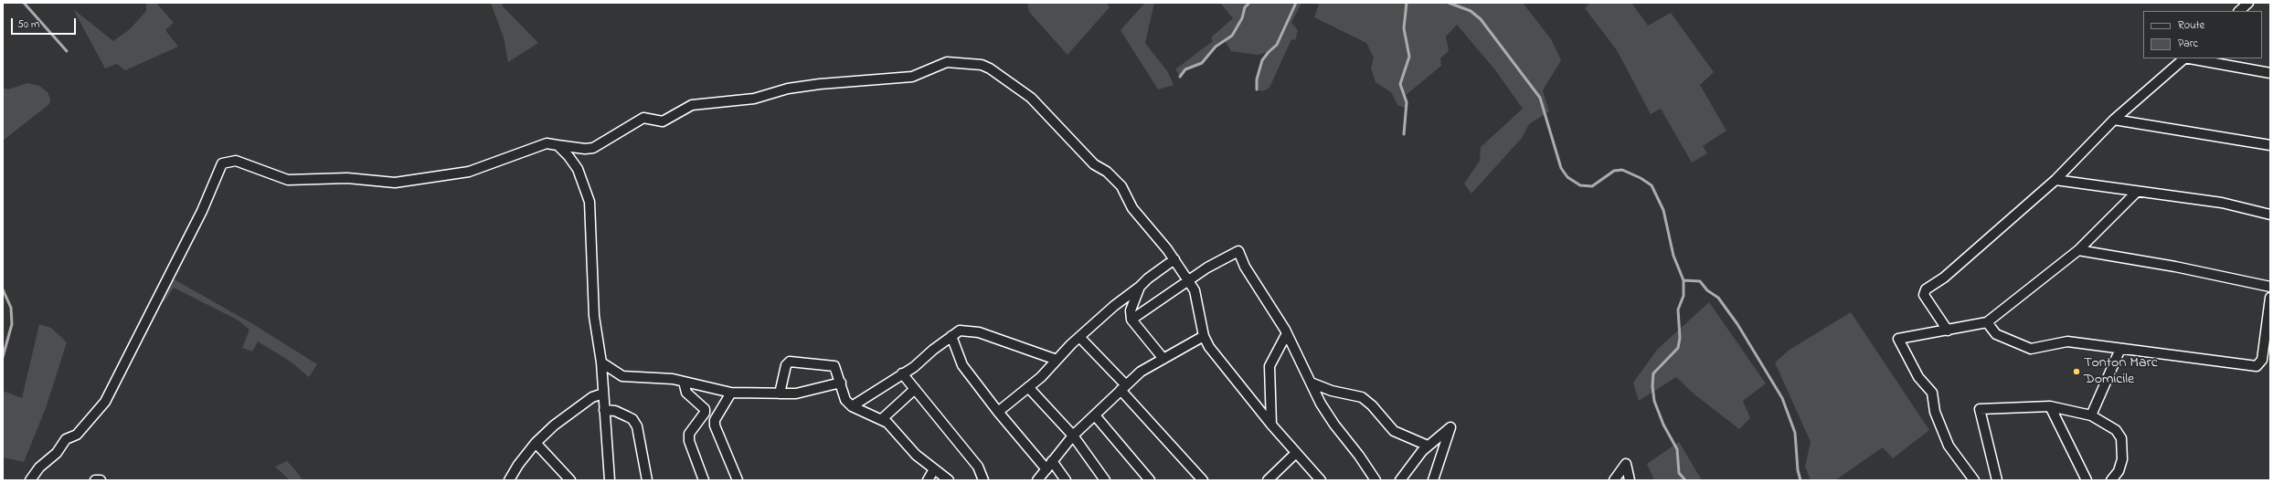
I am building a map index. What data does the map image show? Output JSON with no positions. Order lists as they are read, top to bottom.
{
  "places": ["Tonton Marc Domicile"],
  "legend": ["Route", "Parc"],
  "scale_bar": "50 m"
}
